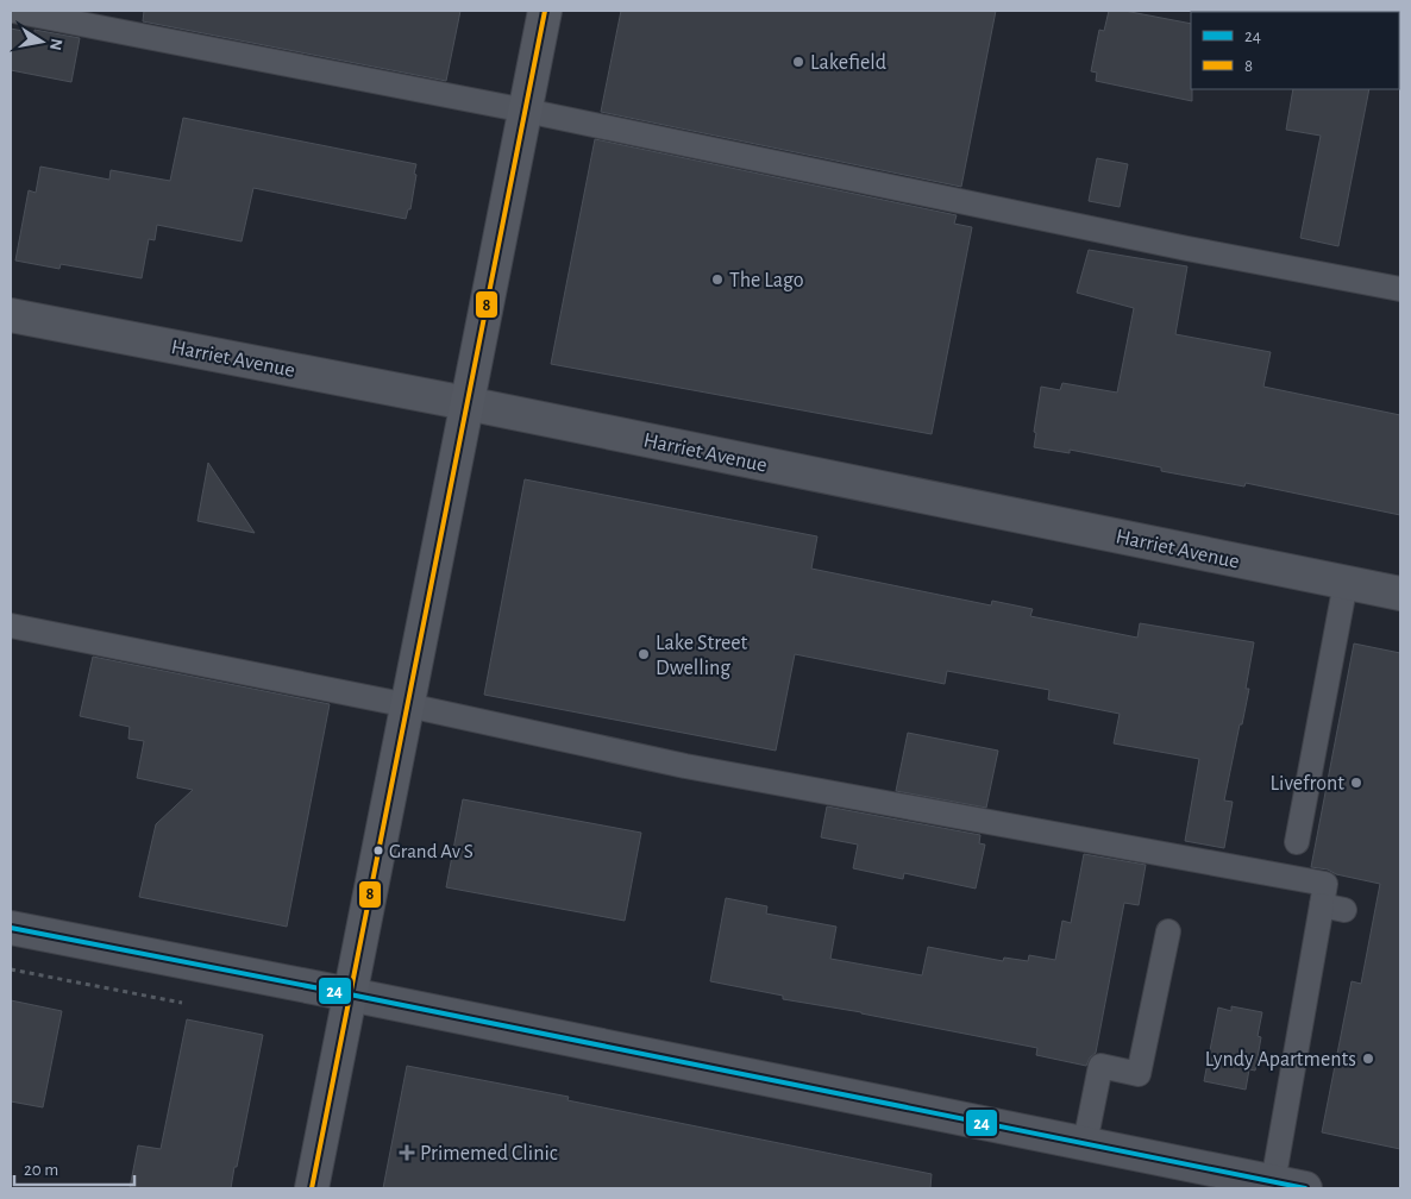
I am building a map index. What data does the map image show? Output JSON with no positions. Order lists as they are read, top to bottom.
{
  "streets": {
    "street": ["Harriet Avenue"]
  },
  "places": {
    "other": [
      "Lakefield",
      "The Lago",
      "Lake Street Dwelling",
      "Livefront",
      "Grand Av S",
      "Lyndy Apartments"
    ],
    "health": ["Primemed Clinic"]
  },
  "lines": ["transit line 8", "transit line 24"],
  "legend": ["24", "8"],
  "scale_bar": "20 m",
  "north": "right"
}
